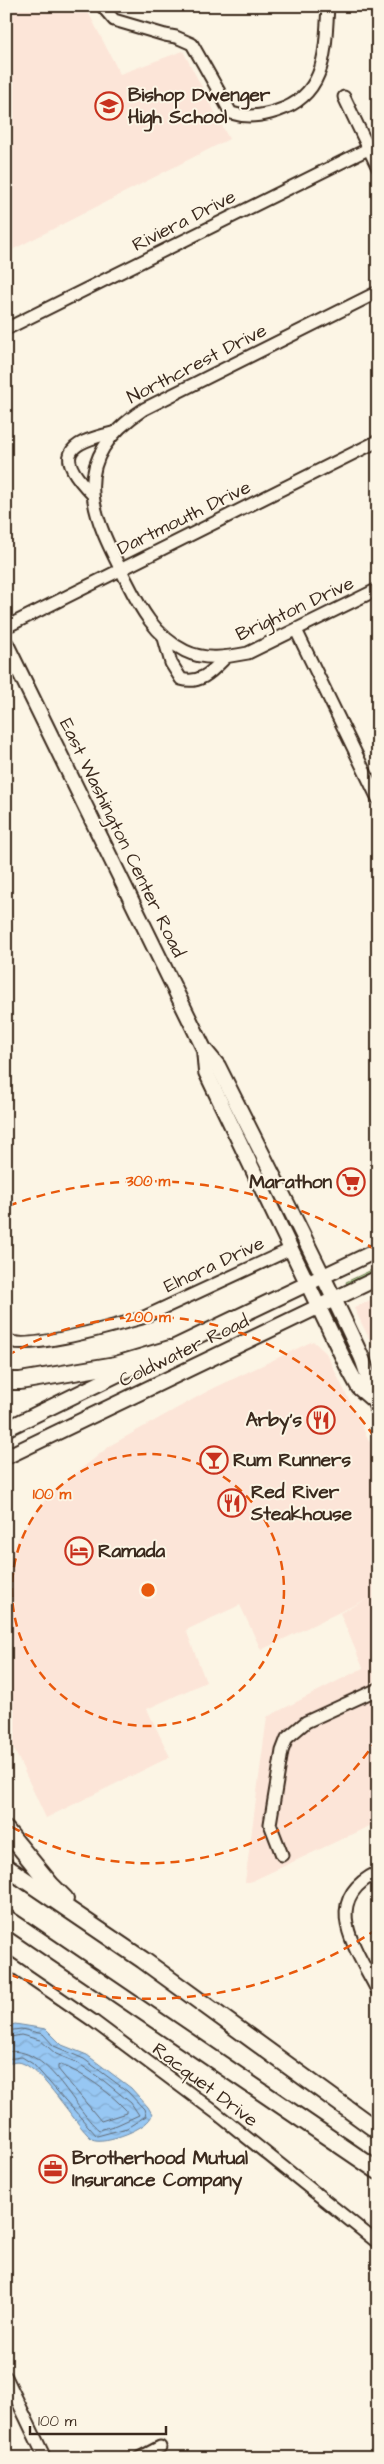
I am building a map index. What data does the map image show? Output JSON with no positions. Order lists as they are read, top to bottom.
{
  "streets": {
    "main road": ["East Washington Center Road", "Coldwater Road"],
    "street": [
      "Riviera Drive",
      "Northcrest Drive",
      "Dartmouth Drive",
      "Brighton Drive",
      "Elnora Drive",
      "Racquet Drive"
    ]
  },
  "crossings": [
    ["Northcrest Drive", "Dartmouth Drive"],
    ["Northcrest Drive", "Brighton Drive"],
    ["Dartmouth Drive", "Brighton Drive"],
    ["East Washington Center Road", "Elnora Drive"],
    ["East Washington Center Road", "Coldwater Road"]
  ],
  "places": {
    "school or university": ["Bishop Dwenger High School"],
    "supermarket": ["Marathon"],
    "restaurant": ["Arby's", "Red River Steakhouse"],
    "bar": ["Rum Runners"],
    "hotel": ["Ramada"],
    "office": ["Brotherhood Mutual Insurance Company"]
  },
  "scale_bar": "100 m",
  "rings": ["300 m", "200 m", "100 m"]
}
